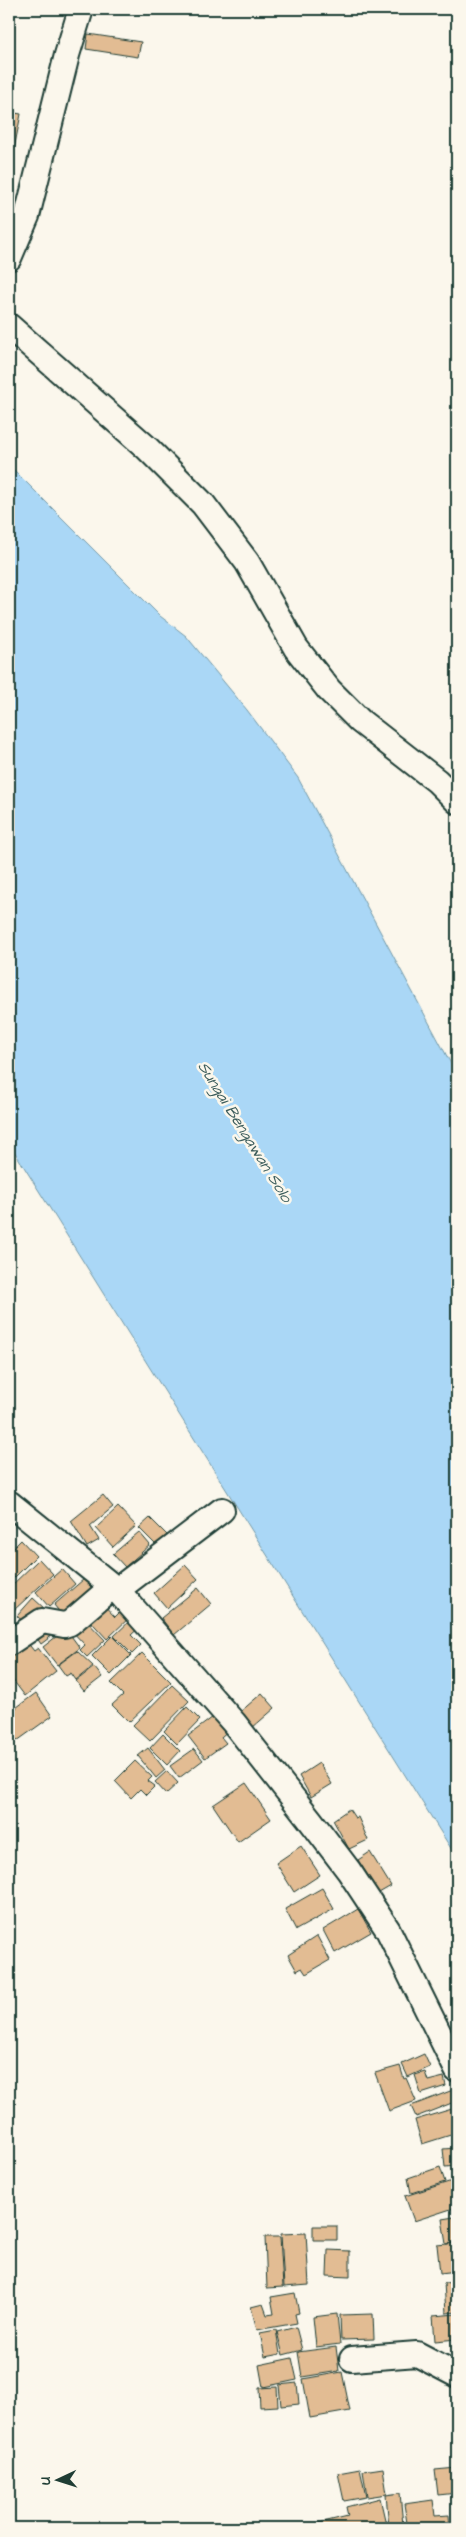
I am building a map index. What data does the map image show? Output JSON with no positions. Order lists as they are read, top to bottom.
{
  "water": ["Sungai Bengawan Solo"],
  "north": "left"
}
